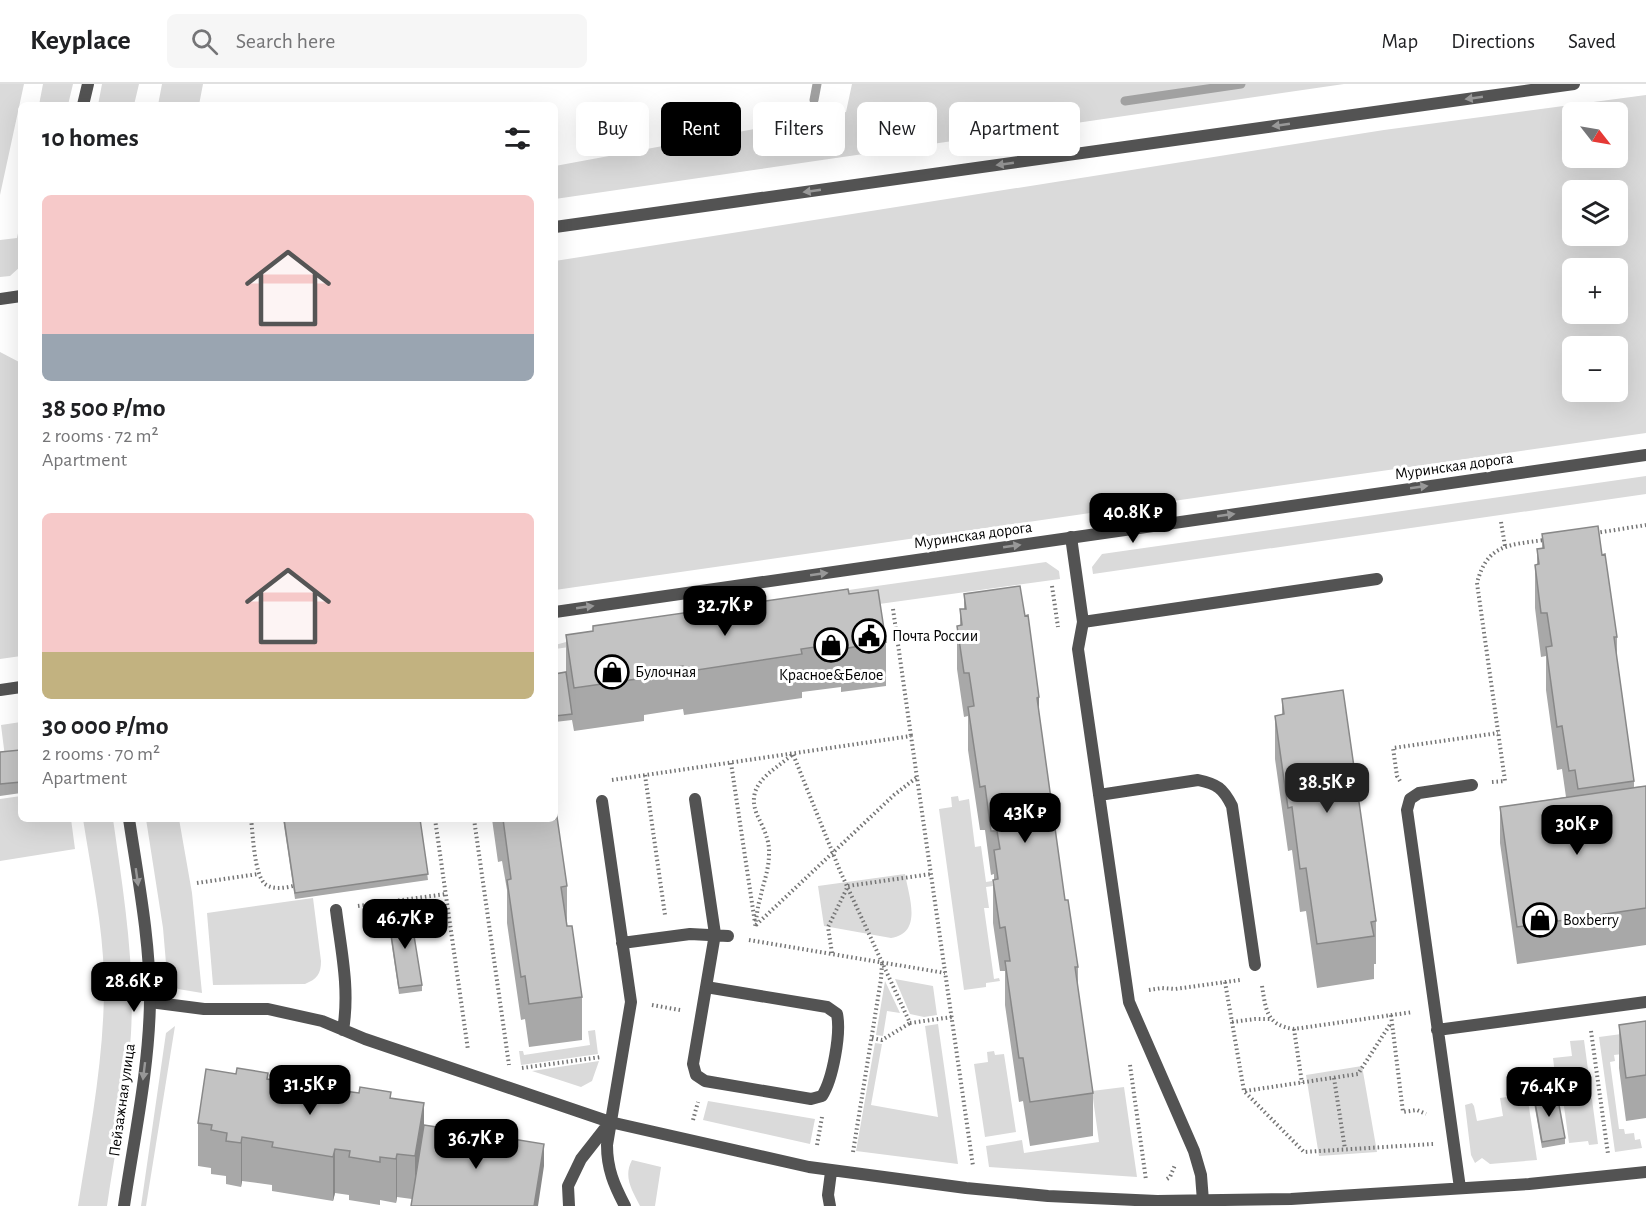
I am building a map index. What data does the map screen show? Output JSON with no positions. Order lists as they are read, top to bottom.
{
  "streets": {
    "street": ["Муринская дорога", "Пейзажная улица"]
  },
  "one_way": ["Муринская дорога", "Пейзажная улица"],
  "places": {
    "public building": ["Почта России"],
    "shop": ["Красное&Белое", "Булочная", "Boxberry"]
  },
  "north": "bottom right",
  "page": {
    "header": "Keyplace",
    "search": "Search here",
    "nav": ["Map", "Directions", "Saved"],
    "map_buttons": ["+", "−"],
    "chip": [
      "Buy",
      "Rent",
      "Filters",
      "New",
      "Apartment"
    ],
    "heading": "10 homes",
    "list": [
      {
        "name": "38 500 ₽/mo",
        "note": "2 rooms · 72 m² · Apartment"
      },
      {
        "name": "30 000 ₽/mo",
        "note": "2 rooms · 70 m² · Apartment"
      }
    ],
    "price": [
      "40.8K ₽",
      "32.7K ₽",
      "38.5K ₽",
      "43K ₽",
      "30K ₽",
      "46.7K ₽",
      "28.6K ₽",
      "31.5K ₽",
      "76.4K ₽",
      "36.7K ₽"
    ]
  }
}
